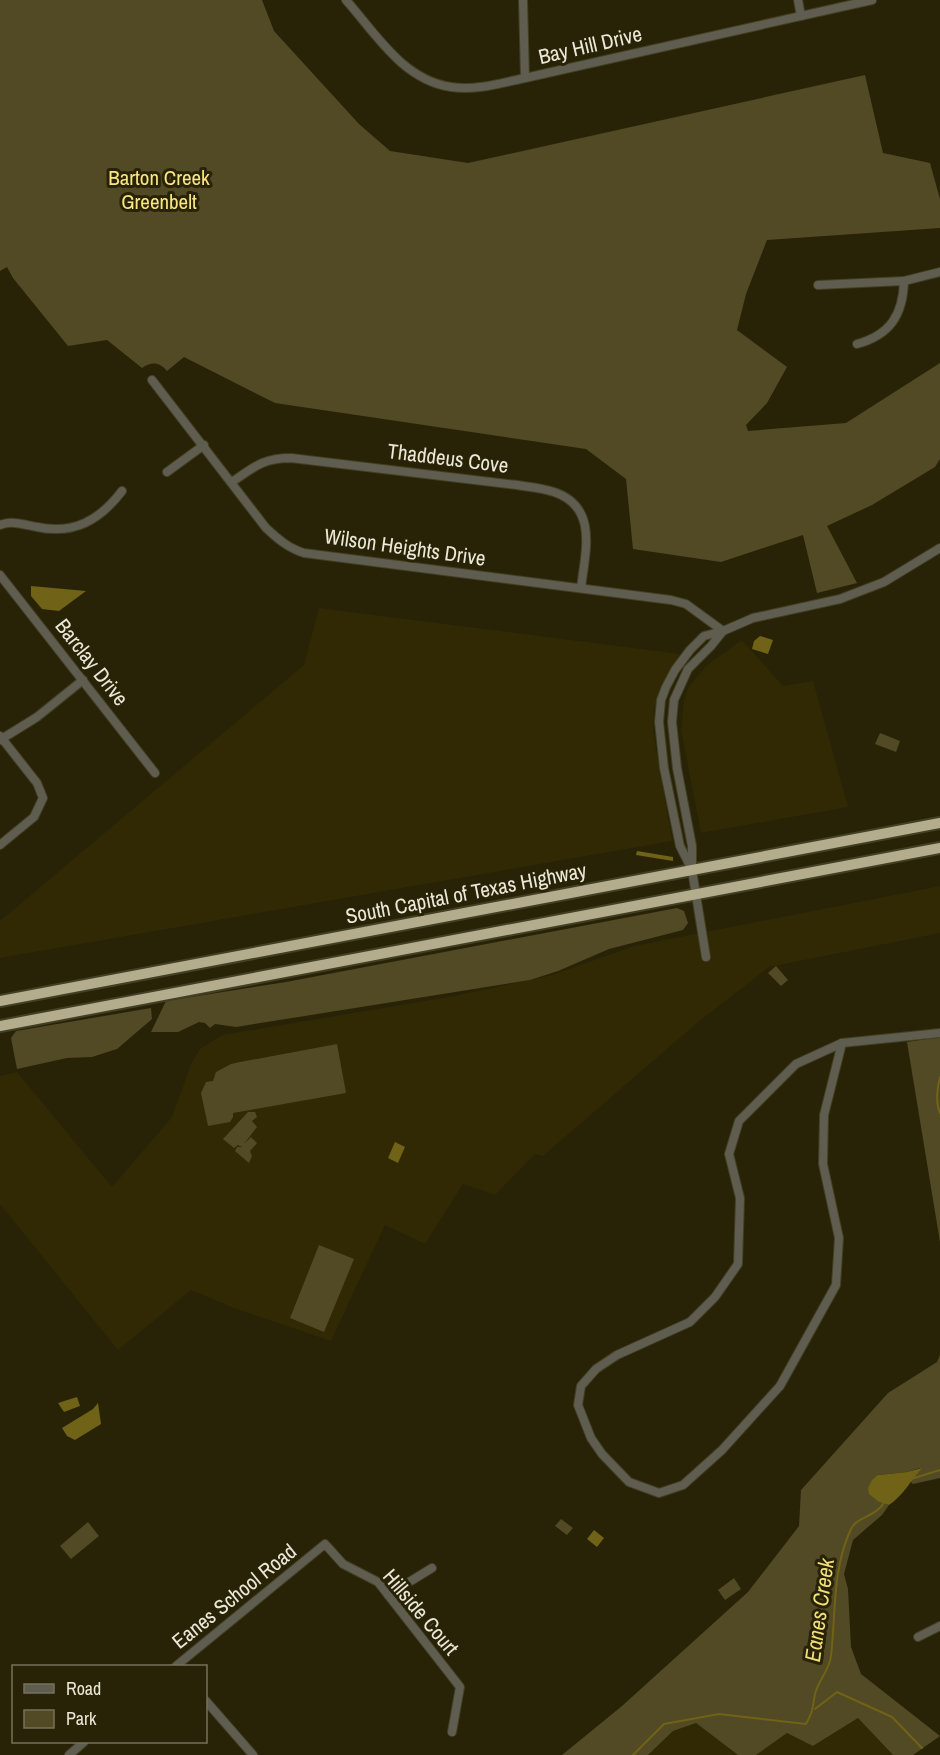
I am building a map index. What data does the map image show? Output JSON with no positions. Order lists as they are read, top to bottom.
{
  "streets": {
    "highway": ["South Capital of Texas Highway"],
    "street": [
      "Bay Hill Drive",
      "Thaddeus Cove",
      "Wilson Heights Drive",
      "Barclay Drive",
      "Eanes School Road",
      "Hillside Court"
    ]
  },
  "crossings": [
    ["Thaddeus Cove", "Wilson Heights Drive"],
    ["Eanes School Road", "Hillside Court"]
  ],
  "water": ["Eanes Creek"],
  "parks": ["Barton Creek Greenbelt"],
  "legend": ["Road", "Park"]
}
